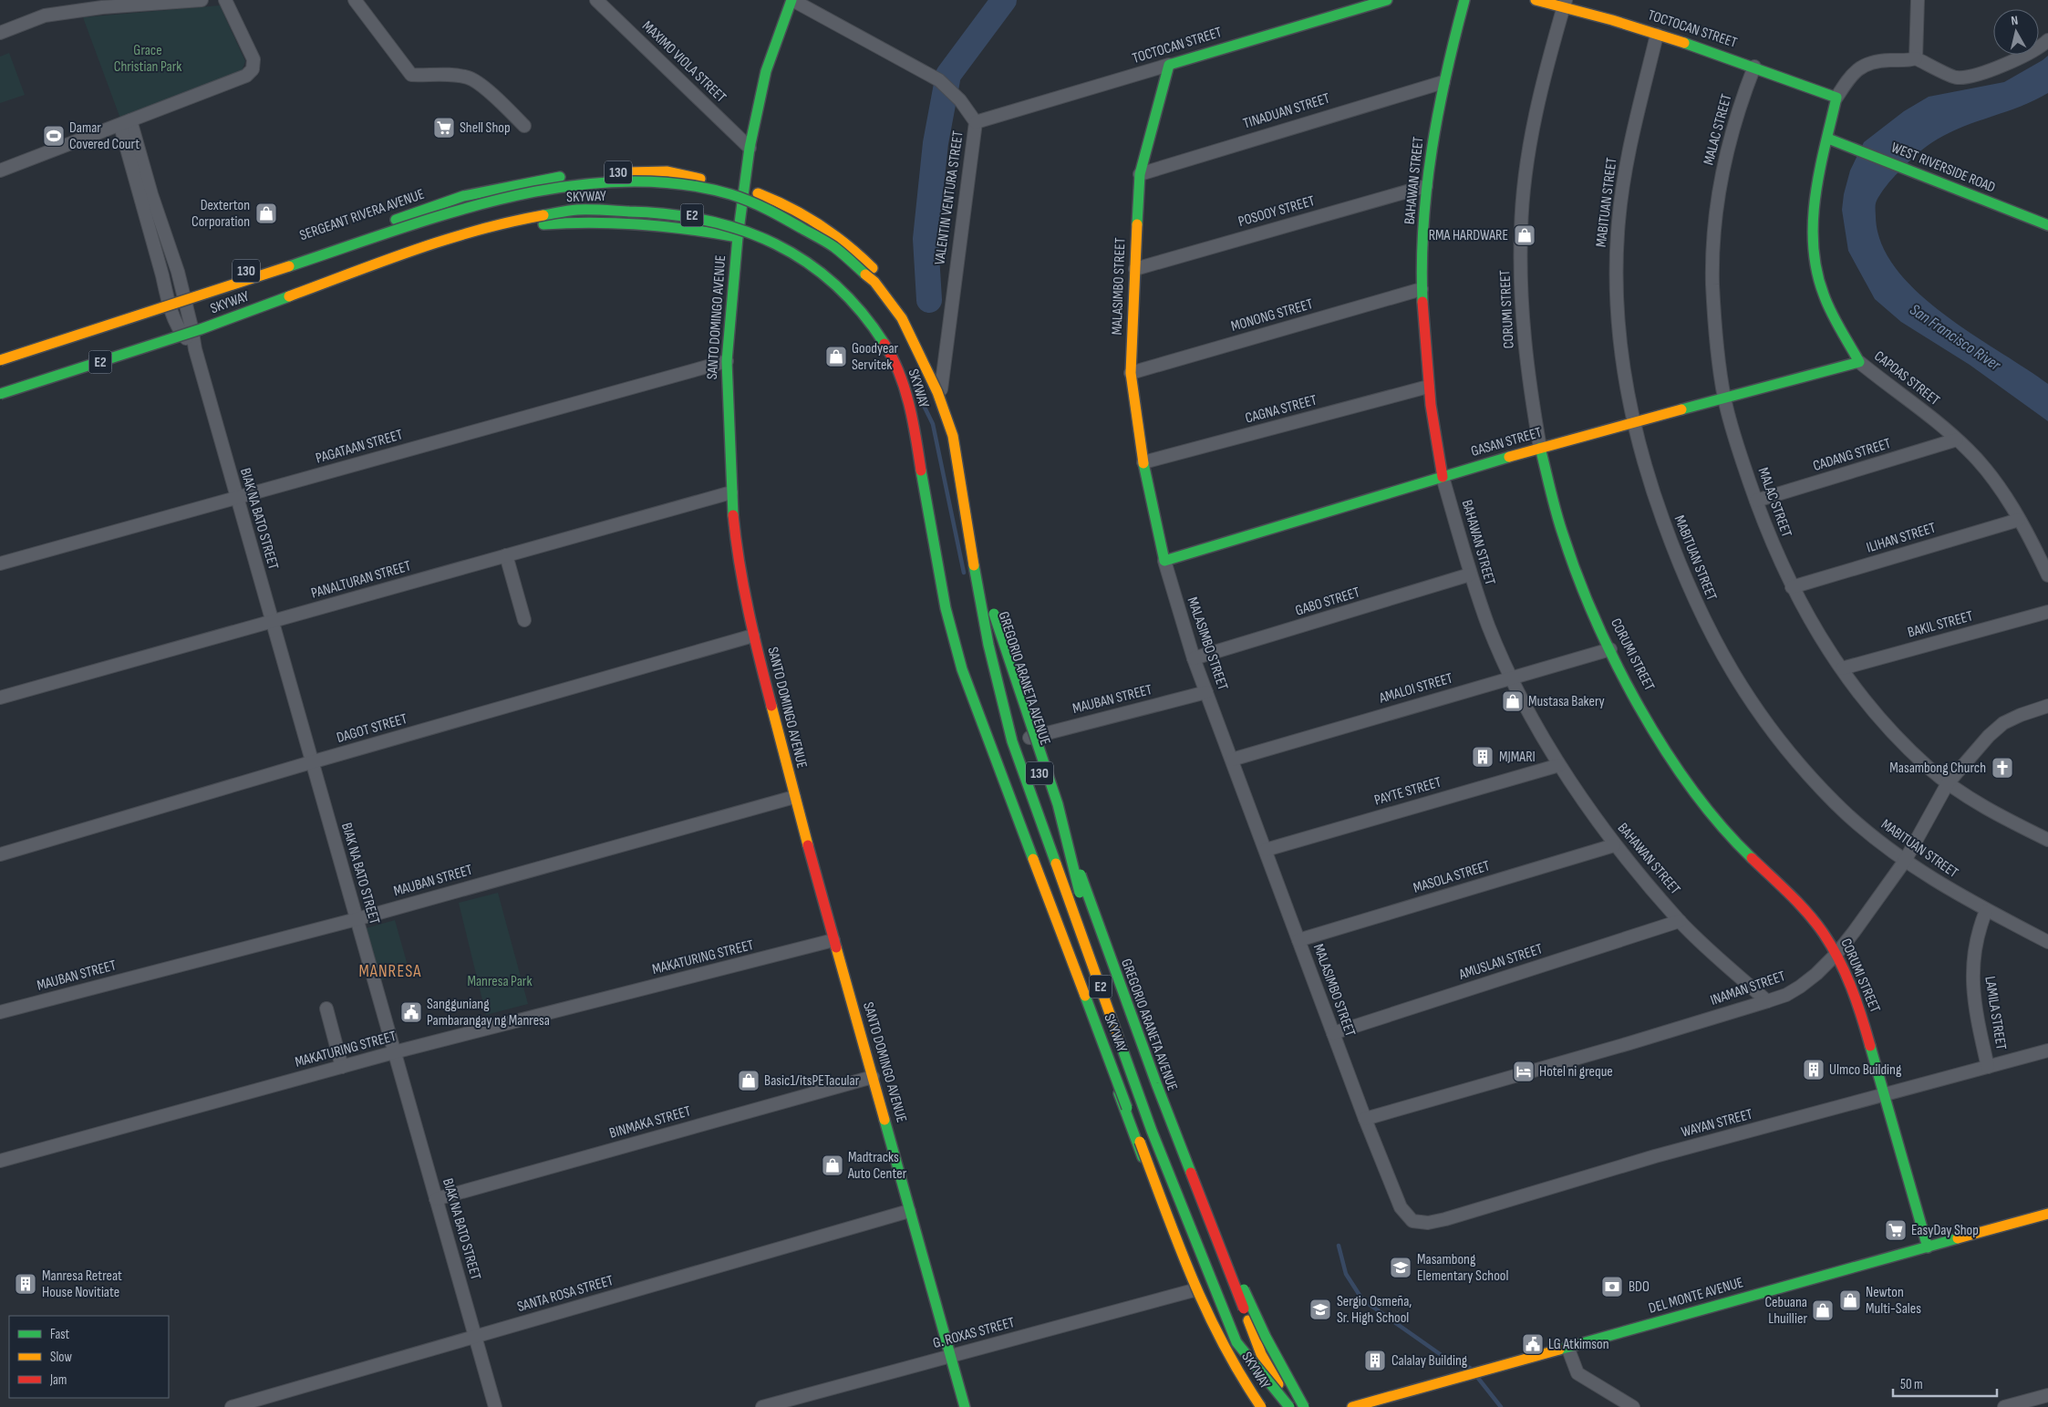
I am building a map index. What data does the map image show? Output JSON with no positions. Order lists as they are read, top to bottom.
{
  "streets": {
    "main road": [
      "TOCTOCAN STREET",
      "WEST RIVERSIDE ROAD",
      "130",
      "BAHAWAN STREET",
      "SKYWAY",
      "SERGEANT RIVERA AVENUE",
      "E2",
      "MALASIMBO STREET",
      "CORUMI STREET",
      "SANTO DOMINGO AVENUE",
      "CAPOAS STREET",
      "GASAN STREET",
      "GREGORIO ARANETA AVENUE",
      "DEL MONTE AVENUE"
    ],
    "street": [
      "MAXIMO VIOLA STREET",
      "TINADUAN STREET",
      "MALAC STREET",
      "VALENTIN VENTURA STREET",
      "MABITUAN STREET",
      "POSOOY STREET",
      "MONONG STREET",
      "CAGNA STREET",
      "PAGATAAN STREET",
      "CADANG STREET",
      "BIAK NA BATO STREET",
      "ILIHAN STREET",
      "PANALTURAN STREET",
      "GABO STREET",
      "BAKIL STREET",
      "AMALOI STREET",
      "MAUBAN STREET",
      "DAGOT STREET",
      "PAYTE STREET",
      "MASOLA STREET",
      "MAKATURING STREET",
      "AMUSLAN STREET",
      "INAMAN STREET",
      "LAMILA STREET",
      "BINMAKA STREET",
      "WAYAN STREET",
      "SANTA ROSA STREET",
      "G. ROXAS STREET"
    ]
  },
  "crossings": [
    ["TOCTOCAN STREET", "MALAC STREET"],
    ["TOCTOCAN STREET", "VALENTIN VENTURA STREET"],
    ["TOCTOCAN STREET", "MABITUAN STREET"],
    ["TOCTOCAN STREET", "MALASIMBO STREET"],
    ["TOCTOCAN STREET", "CORUMI STREET"],
    ["TOCTOCAN STREET", "CAPOAS STREET"],
    ["MAXIMO VIOLA STREET", "SANTO DOMINGO AVENUE"],
    ["TINADUAN STREET", "BAHAWAN STREET"],
    ["TINADUAN STREET", "MALASIMBO STREET"],
    ["MALAC STREET", "GASAN STREET"],
    ["MALAC STREET", "CADANG STREET"],
    ["MALAC STREET", "ILIHAN STREET"],
    ["MALAC STREET", "BAKIL STREET"],
    ["MALAC STREET", "INAMAN STREET"],
    ["WEST RIVERSIDE ROAD", "CAPOAS STREET"],
    ["130", "SANTO DOMINGO AVENUE"],
    ["130", "GREGORIO ARANETA AVENUE"],
    ["BAHAWAN STREET", "POSOOY STREET"],
    ["BAHAWAN STREET", "MONONG STREET"],
    ["BAHAWAN STREET", "CAGNA STREET"],
    ["BAHAWAN STREET", "GASAN STREET"],
    ["BAHAWAN STREET", "GABO STREET"],
    ["BAHAWAN STREET", "AMALOI STREET"],
    ["BAHAWAN STREET", "PAYTE STREET"],
    ["BAHAWAN STREET", "MASOLA STREET"],
    ["BAHAWAN STREET", "AMUSLAN STREET"],
    ["BAHAWAN STREET", "INAMAN STREET"],
    ["VALENTIN VENTURA STREET", "SANTO DOMINGO AVENUE"],
    ["VALENTIN VENTURA STREET", "GREGORIO ARANETA AVENUE"],
    ["MABITUAN STREET", "GASAN STREET"],
    ["MABITUAN STREET", "INAMAN STREET"],
    ["MABITUAN STREET", "LAMILA STREET"],
    ["POSOOY STREET", "MALASIMBO STREET"],
    ["SERGEANT RIVERA AVENUE", "BIAK NA BATO STREET"],
    ["MALASIMBO STREET", "MONONG STREET"],
    ["MALASIMBO STREET", "CAGNA STREET"],
    ["MALASIMBO STREET", "GASAN STREET"],
    ["MALASIMBO STREET", "GABO STREET"],
    ["MALASIMBO STREET", "AMALOI STREET"],
    ["MALASIMBO STREET", "MAUBAN STREET"],
    ["MALASIMBO STREET", "PAYTE STREET"],
    ["MALASIMBO STREET", "MASOLA STREET"],
    ["MALASIMBO STREET", "AMUSLAN STREET"],
    ["MALASIMBO STREET", "INAMAN STREET"],
    ["MALASIMBO STREET", "WAYAN STREET"],
    ["CORUMI STREET", "GASAN STREET"],
    ["CORUMI STREET", "AMALOI STREET"],
    ["CORUMI STREET", "INAMAN STREET"],
    ["CORUMI STREET", "WAYAN STREET"],
    ["CORUMI STREET", "DEL MONTE AVENUE"],
    ["SANTO DOMINGO AVENUE", "PAGATAAN STREET"],
    ["SANTO DOMINGO AVENUE", "PANALTURAN STREET"],
    ["SANTO DOMINGO AVENUE", "GREGORIO ARANETA AVENUE"],
    ["SANTO DOMINGO AVENUE", "MAUBAN STREET"],
    ["SANTO DOMINGO AVENUE", "DAGOT STREET"],
    ["SANTO DOMINGO AVENUE", "MAKATURING STREET"],
    ["SANTO DOMINGO AVENUE", "BINMAKA STREET"],
    ["SANTO DOMINGO AVENUE", "SANTA ROSA STREET"],
    ["SANTO DOMINGO AVENUE", "G. ROXAS STREET"],
    ["CAPOAS STREET", "GASAN STREET"],
    ["CAPOAS STREET", "CADANG STREET"],
    ["CAPOAS STREET", "ILIHAN STREET"],
    ["PAGATAAN STREET", "BIAK NA BATO STREET"],
    ["BIAK NA BATO STREET", "PANALTURAN STREET"],
    ["BIAK NA BATO STREET", "MAUBAN STREET"],
    ["BIAK NA BATO STREET", "DAGOT STREET"],
    ["BIAK NA BATO STREET", "MAKATURING STREET"],
    ["BIAK NA BATO STREET", "BINMAKA STREET"],
    ["BIAK NA BATO STREET", "SANTA ROSA STREET"],
    ["GREGORIO ARANETA AVENUE", "MAUBAN STREET"],
    ["LAMILA STREET", "WAYAN STREET"]
  ],
  "districts": ["MANRESA"],
  "water": ["San Francisco River"],
  "parks": ["Grace Christian Park", "Manresa Park"],
  "places": {
    "supermarket": ["Shell Shop", "EasyDay Shop"],
    "sports": ["Damar Covered Court"],
    "shop": [
      "Dexterton Corporation",
      "RMA HARDWARE",
      "Goodyear Servitek",
      "Mustasa Bakery",
      "Basic1/itsPETacular",
      "Madtracks Auto Center",
      "Newton Multi-Sales",
      "Cebuana Lhuillier"
    ],
    "building": [
      "MJMARI",
      "Ulmco Building",
      "Manresa Retreat House Novitiate",
      "Calalay Building"
    ],
    "church": ["Masambong Church"],
    "public building": ["Sangguniang Pambarangay ng Manresa", "LG Atkimson"],
    "hotel": ["Hotel ni greque"],
    "school or university": ["Masambong Elementary School", "Sergio Osmeña, Sr. High School"],
    "bank": ["BDO"]
  },
  "legend": ["Fast", "Slow", "Jam"],
  "scale_bar": "50 m",
  "north": "top"
}
